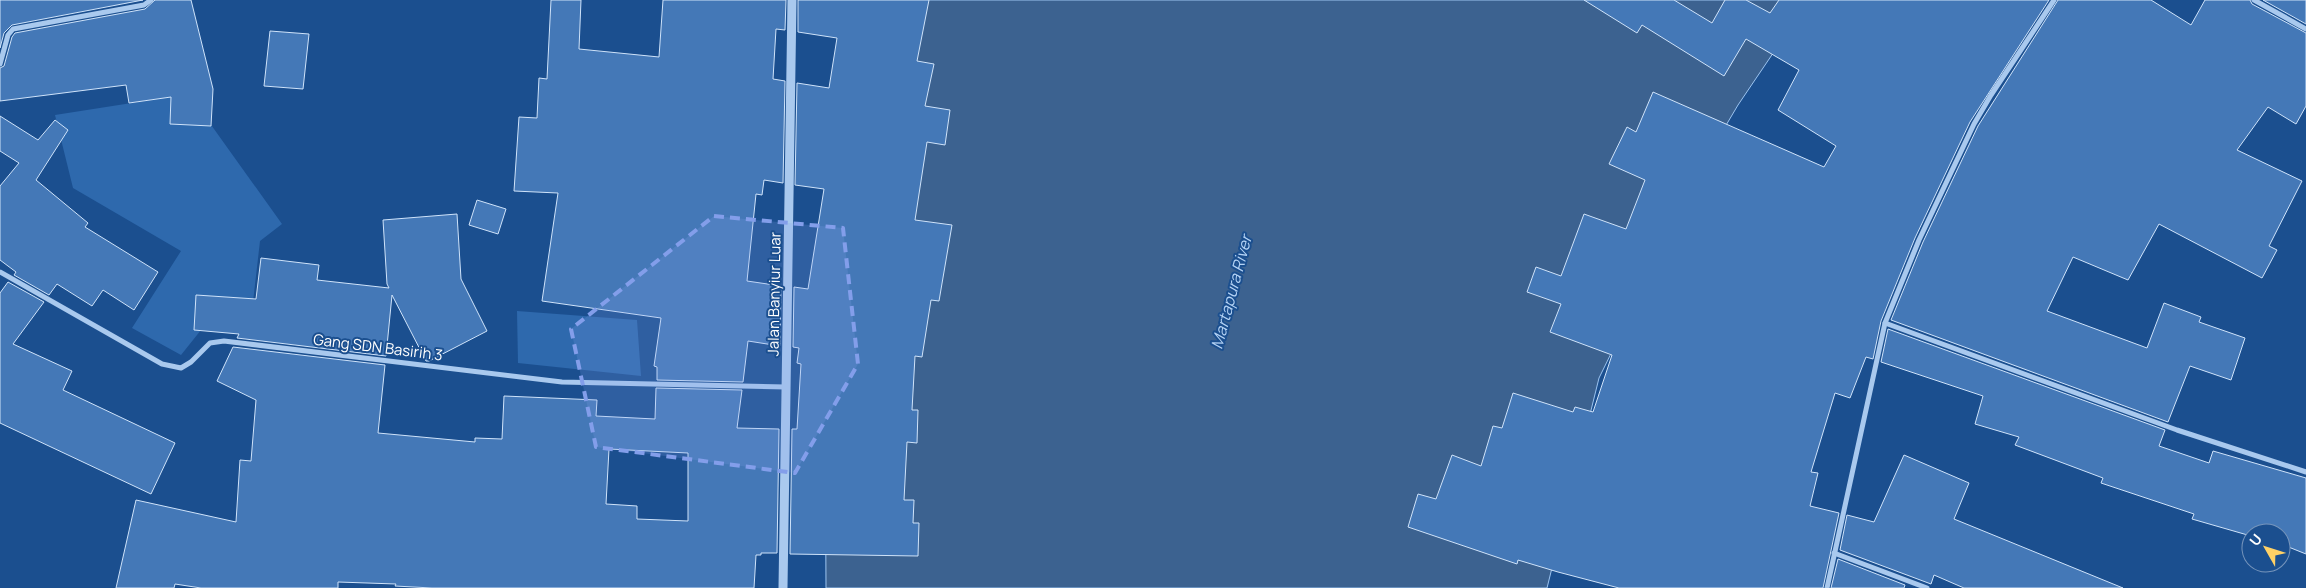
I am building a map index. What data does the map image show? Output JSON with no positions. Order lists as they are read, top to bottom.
{
  "streets": {
    "street": ["Jalan Banyiur Luar", "Gang SDN Basirih 3"]
  },
  "crossings": [
    ["Jalan Banyiur Luar", "Gang SDN Basirih 3"]
  ],
  "water": ["Martapura River"],
  "north": "top left"
}
